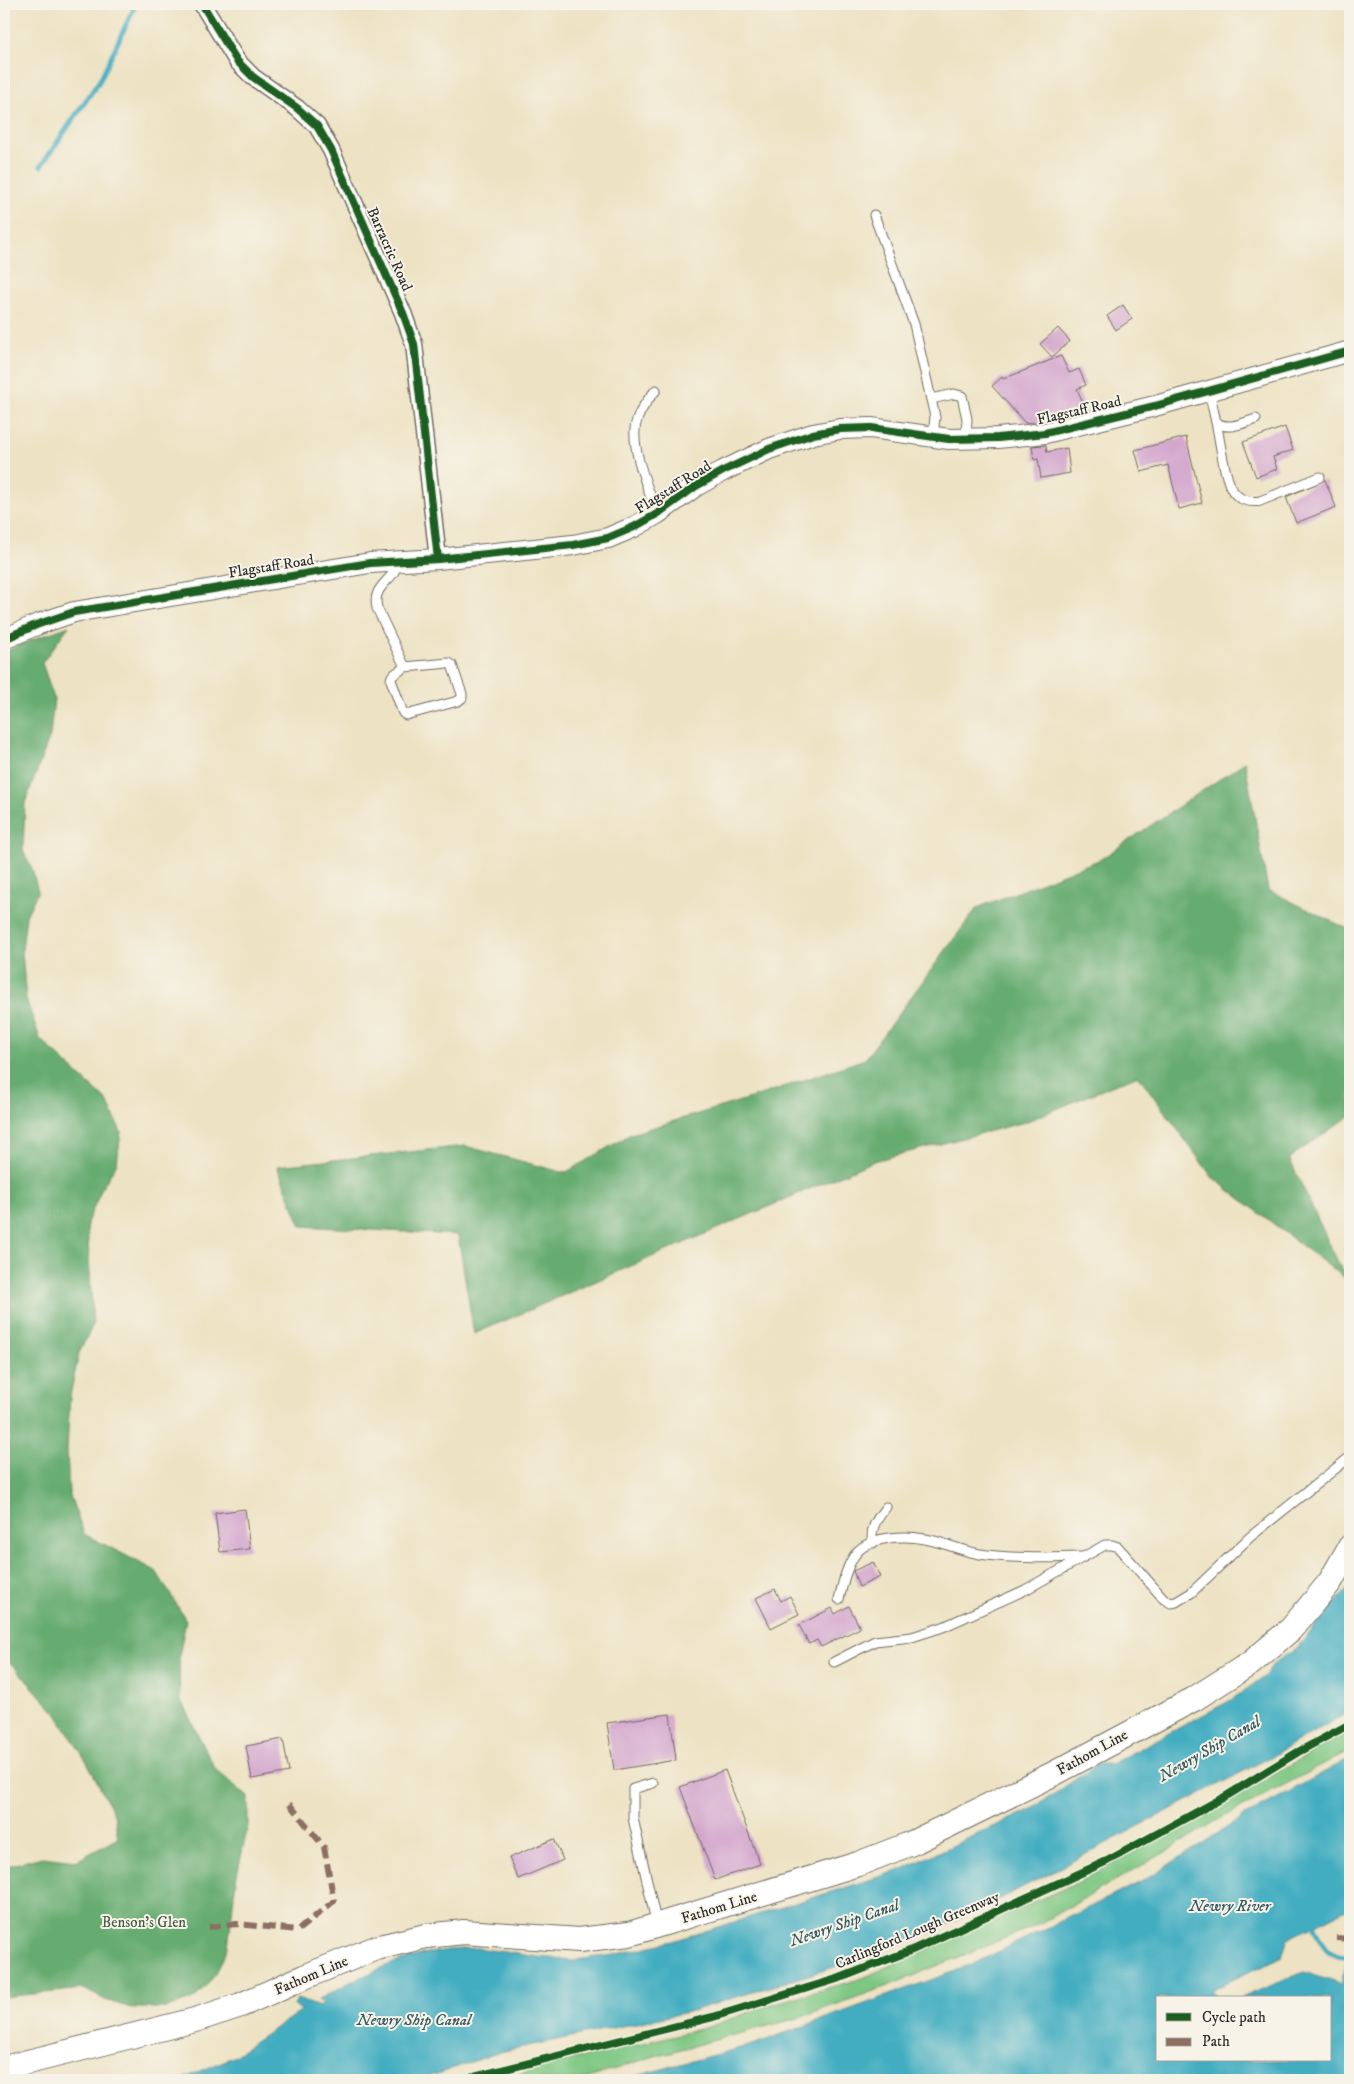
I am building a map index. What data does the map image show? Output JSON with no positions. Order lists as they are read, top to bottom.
{
  "streets": {
    "main road": ["Fathom Line"],
    "street": ["Barracric Road", "Flagstaff Road"],
    "cycle path": ["Carlingford Lough Greenway"]
  },
  "crossings": [
    ["Barracric Road", "Flagstaff Road"]
  ],
  "water": ["Newry Ship Canal", "Newry River"],
  "parks": ["Benson's Glen"],
  "legend": ["Cycle path", "Path"]
}
